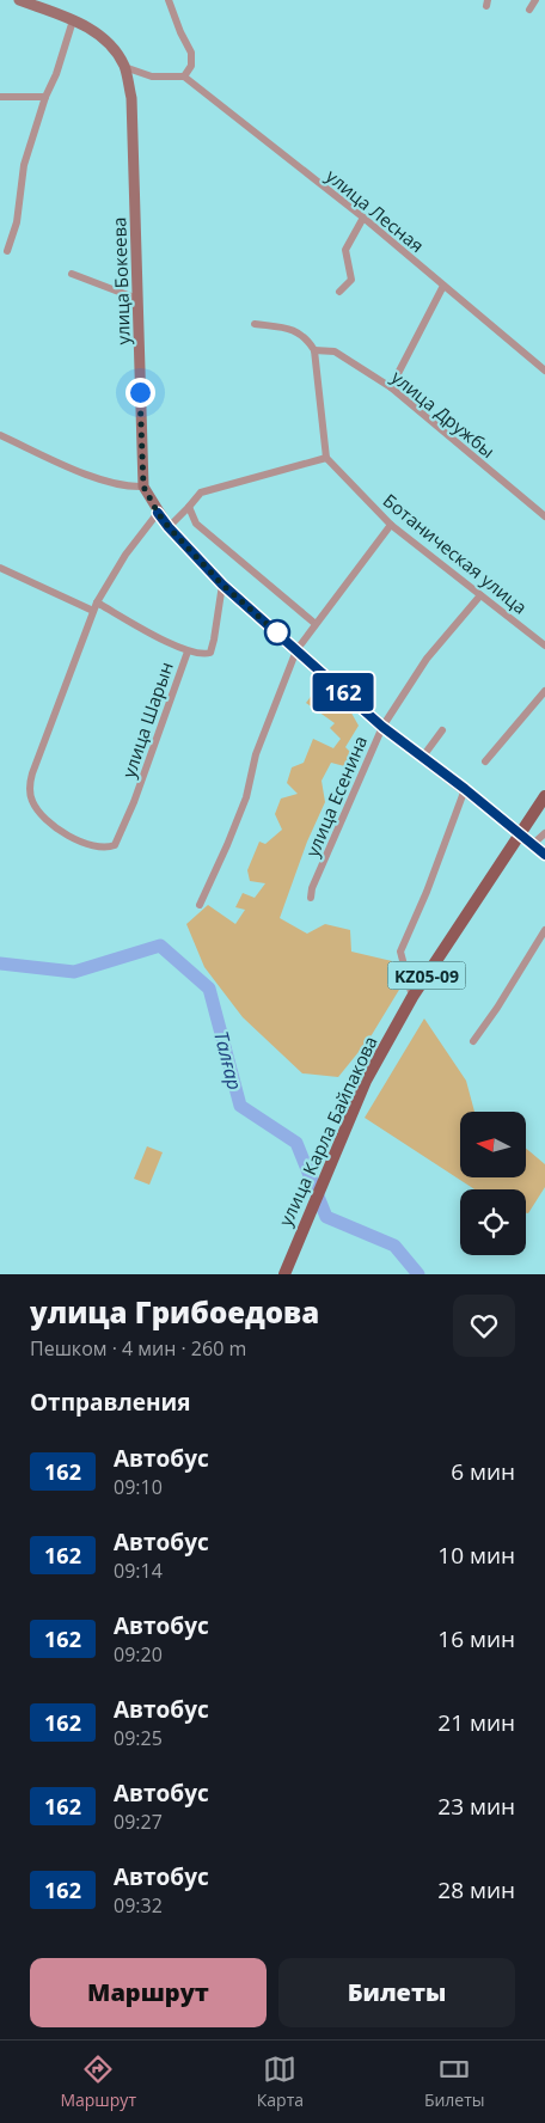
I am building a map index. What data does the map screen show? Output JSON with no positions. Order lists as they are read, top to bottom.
{
  "streets": {
    "main road": ["улица Бокеева", "KZ05-09", "улица Карла Байпакова"],
    "street": [
      "улица Лесная",
      "улица Дружбы",
      "Ботаническая улица",
      "улица Шарын",
      "улица Есенина"
    ]
  },
  "crossings": [
    ["улица Бокеева", "улица Шарын"],
    ["улица Бокеева", "улица Есенина"],
    ["улица Бокеева", "улица Карла Байпакова"],
    ["Ботаническая улица", "улица Есенина"]
  ],
  "water": ["Талғар"],
  "lines": ["bus line 162"],
  "north": "left",
  "page": {
    "on_map": "162",
    "heading": [
      ["улица Грибоедова", "Пешком · 4 мин · 260 m"],
      "Отправления"
    ],
    "list": [
      {
        "mark": "162",
        "name": "Автобус",
        "note": "09:10",
        "value": "6 мин"
      },
      {
        "mark": "162",
        "name": "Автобус",
        "note": "09:14",
        "value": "10 мин"
      },
      {
        "mark": "162",
        "name": "Автобус",
        "note": "09:20",
        "value": "16 мин"
      },
      {
        "mark": "162",
        "name": "Автобус",
        "note": "09:25",
        "value": "21 мин"
      },
      {
        "mark": "162",
        "name": "Автобус",
        "note": "09:27",
        "value": "23 мин"
      },
      {
        "mark": "162",
        "name": "Автобус",
        "note": "09:32",
        "value": "28 мин"
      }
    ],
    "buttons": ["Маршрут", "Билеты"],
    "tabs": ["Маршрут", "Карта", "Билеты"]
  }
}
